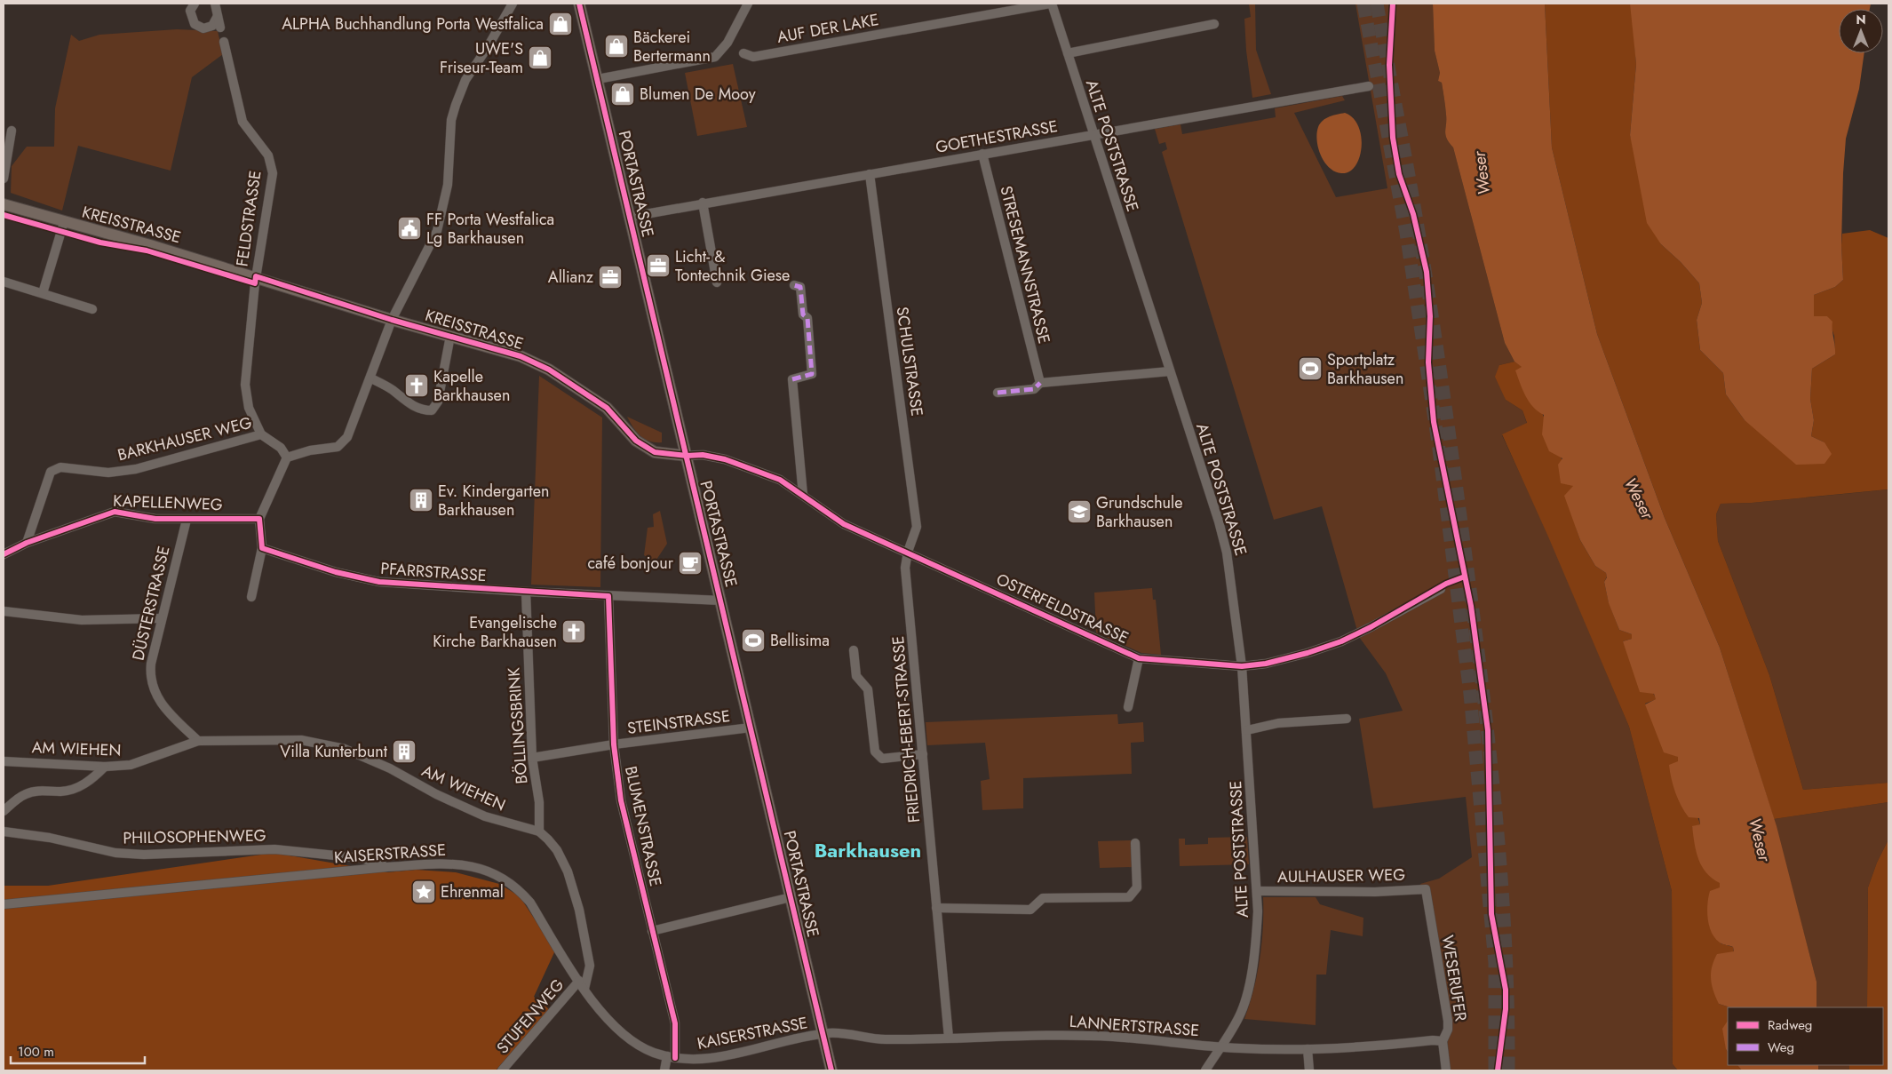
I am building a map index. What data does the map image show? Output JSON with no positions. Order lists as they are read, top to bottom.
{
  "streets": {
    "main road": ["PORTASTRASSE", "KREISSTRASSE"],
    "street": [
      "AUF DER LAKE",
      "GOETHESTRASSE",
      "ALTE POSTSTRASSE",
      "FELDSTRASSE",
      "STRESEMANNSTRASSE",
      "SCHULSTRASSE",
      "BARKHAUSER WEG",
      "KAPELLENWEG",
      "PFARRSTRASSE",
      "DÜSTERSTRASSE",
      "OSTERFELDSTRASSE",
      "STEINSTRASSE",
      "BÖLLINGSBRINK",
      "FRIEDRICH-EBERT-STRASSE",
      "AM WIEHEN",
      "BLUMENSTRASSE",
      "PHILOSOPHENWEG",
      "KAISERSTRASSE",
      "AULHAUSER WEG",
      "WESERUFER",
      "STUFENWEG",
      "LANNERTSTRASSE"
    ]
  },
  "crossings": [
    ["AUF DER LAKE", "ALTE POSTSTRASSE"],
    ["GOETHESTRASSE", "ALTE POSTSTRASSE"],
    ["GOETHESTRASSE", "PORTASTRASSE"],
    ["GOETHESTRASSE", "STRESEMANNSTRASSE"],
    ["GOETHESTRASSE", "SCHULSTRASSE"],
    ["ALTE POSTSTRASSE", "OSTERFELDSTRASSE"],
    ["ALTE POSTSTRASSE", "AULHAUSER WEG"],
    ["ALTE POSTSTRASSE", "LANNERTSTRASSE"],
    ["PORTASTRASSE", "KREISSTRASSE"],
    ["PORTASTRASSE", "PFARRSTRASSE"],
    ["PORTASTRASSE", "OSTERFELDSTRASSE"],
    ["PORTASTRASSE", "STEINSTRASSE"],
    ["PORTASTRASSE", "KAISERSTRASSE"],
    ["PORTASTRASSE", "LANNERTSTRASSE"],
    ["FELDSTRASSE", "KREISSTRASSE"],
    ["FELDSTRASSE", "BARKHAUSER WEG"],
    ["KREISSTRASSE", "OSTERFELDSTRASSE"],
    ["SCHULSTRASSE", "OSTERFELDSTRASSE"],
    ["SCHULSTRASSE", "FRIEDRICH-EBERT-STRASSE"],
    ["BARKHAUSER WEG", "KAPELLENWEG"],
    ["KAPELLENWEG", "DÜSTERSTRASSE"],
    ["PFARRSTRASSE", "BÖLLINGSBRINK"],
    ["PFARRSTRASSE", "BLUMENSTRASSE"],
    ["DÜSTERSTRASSE", "AM WIEHEN"],
    ["OSTERFELDSTRASSE", "FRIEDRICH-EBERT-STRASSE"],
    ["STEINSTRASSE", "BÖLLINGSBRINK"],
    ["STEINSTRASSE", "BLUMENSTRASSE"],
    ["BÖLLINGSBRINK", "AM WIEHEN"],
    ["FRIEDRICH-EBERT-STRASSE", "LANNERTSTRASSE"],
    ["BLUMENSTRASSE", "KAISERSTRASSE"],
    ["PHILOSOPHENWEG", "KAISERSTRASSE"],
    ["KAISERSTRASSE", "STUFENWEG"],
    ["KAISERSTRASSE", "LANNERTSTRASSE"],
    ["AULHAUSER WEG", "WESERUFER"],
    ["WESERUFER", "LANNERTSTRASSE"]
  ],
  "districts": ["Barkhausen"],
  "water": ["Weser"],
  "places": {
    "shop": [
      "ALPHA Buchhandlung Porta Westfalica",
      "Bäckerei Bertermann",
      "UWE'S Friseur-Team",
      "Blumen De Mooy"
    ],
    "public building": ["FF Porta Westfalica Lg Barkhausen"],
    "office": ["Licht- & Tontechnik Giese", "Allianz"],
    "sports": ["Sportplatz Barkhausen", "Bellisima"],
    "church": ["Kapelle Barkhausen", "Evangelische Kirche Barkhausen"],
    "building": ["Ev. Kindergarten Barkhausen", "Villa Kunterbunt"],
    "school or university": ["Grundschule Barkhausen"],
    "cafe": ["café bonjour"],
    "place": ["Ehrenmal"]
  },
  "legend": ["Radweg", "Weg"],
  "scale_bar": "100 m",
  "north": "top"
}
